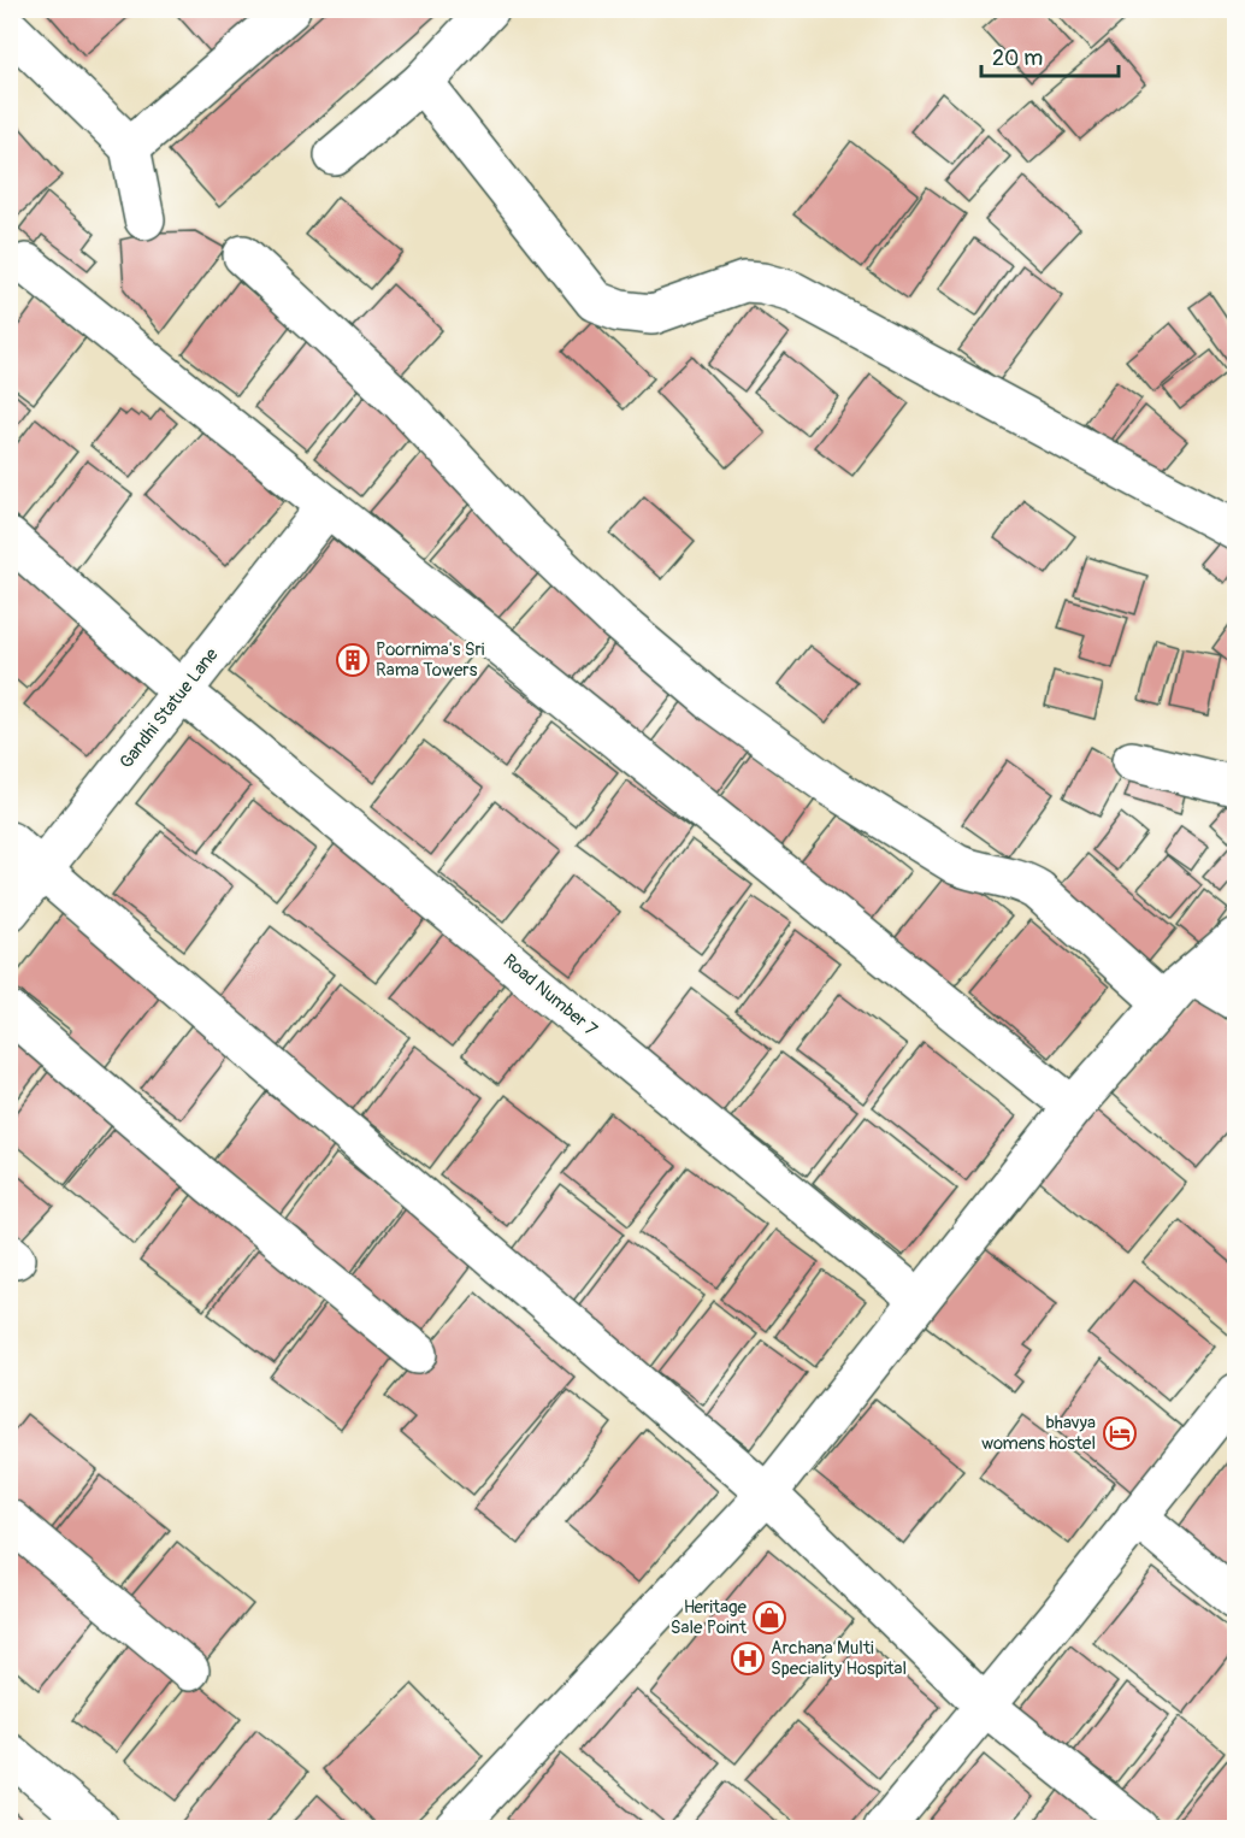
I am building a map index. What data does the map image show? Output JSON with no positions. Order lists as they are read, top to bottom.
{
  "streets": {
    "street": ["Gandhi Statue Lane", "Road Number 7"]
  },
  "crossings": [
    ["Gandhi Statue Lane", "Road Number 7"]
  ],
  "places": {
    "building": ["Poornima's Sri Rama Towers"],
    "hotel": ["bhavya womens hostel"],
    "shop": ["Heritage Sale Point"],
    "hospital": ["Archana Multi Speciality Hospital"]
  },
  "scale_bar": "20 m"
}
